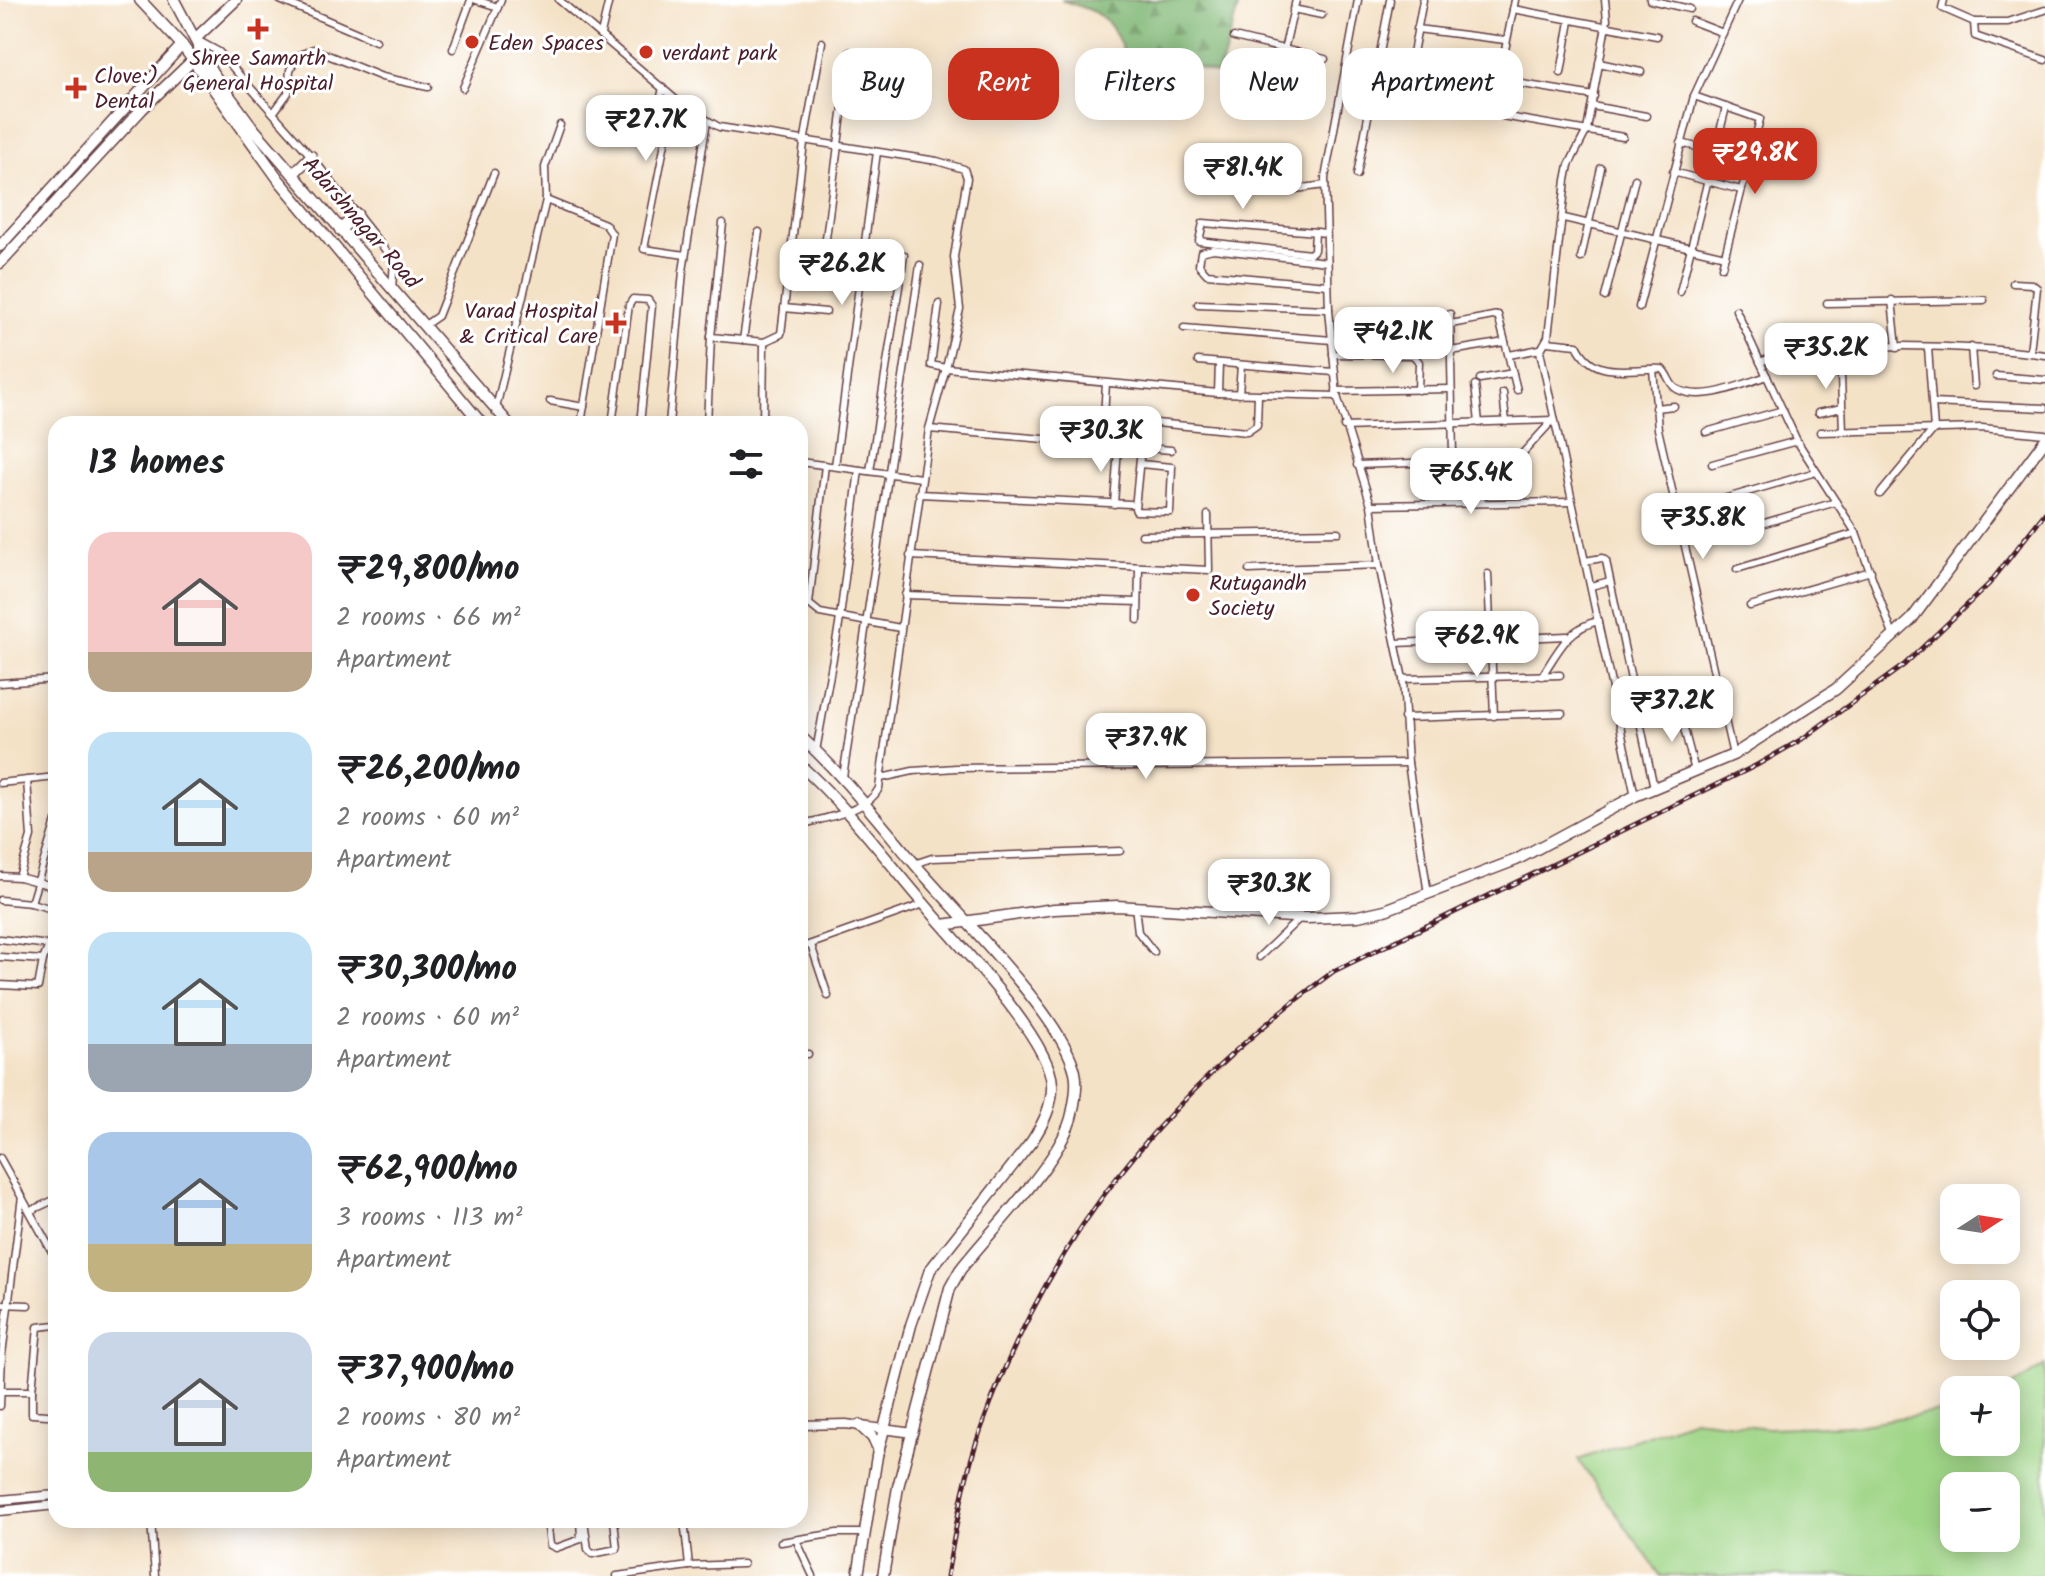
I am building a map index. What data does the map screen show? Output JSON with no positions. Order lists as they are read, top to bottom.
{
  "streets": {
    "main road": ["Adarshnagar Road"]
  },
  "places": {
    "health": ["Shree Samarth General Hospital", "Clove:) Dental", "Varad Hospital & Critical Care"],
    "other": ["Eden Spaces", "verdant park", "Rutugandh Society"]
  },
  "north": "right",
  "page": {
    "chip": [
      "Buy",
      "Rent",
      "Filters",
      "New",
      "Apartment"
    ],
    "price": [
      "₹27.7K",
      "₹29.8K",
      "₹81.4K",
      "₹26.2K",
      "₹42.1K",
      "₹35.2K",
      "₹30.3K",
      "₹65.4K",
      "₹35.8K",
      "₹62.9K",
      "₹37.2K",
      "₹37.9K",
      "₹30.3K"
    ],
    "heading": "13 homes",
    "list": [
      {
        "name": "₹29,800/mo",
        "note": "2 rooms · 66 m² · Apartment"
      },
      {
        "name": "₹26,200/mo",
        "note": "2 rooms · 60 m² · Apartment"
      },
      {
        "name": "₹30,300/mo",
        "note": "2 rooms · 60 m² · Apartment"
      },
      {
        "name": "₹62,900/mo",
        "note": "3 rooms · 113 m² · Apartment"
      },
      {
        "name": "₹37,900/mo",
        "note": "2 rooms · 80 m² · Apartment"
      }
    ],
    "map_buttons": ["+", "−"]
  }
}
